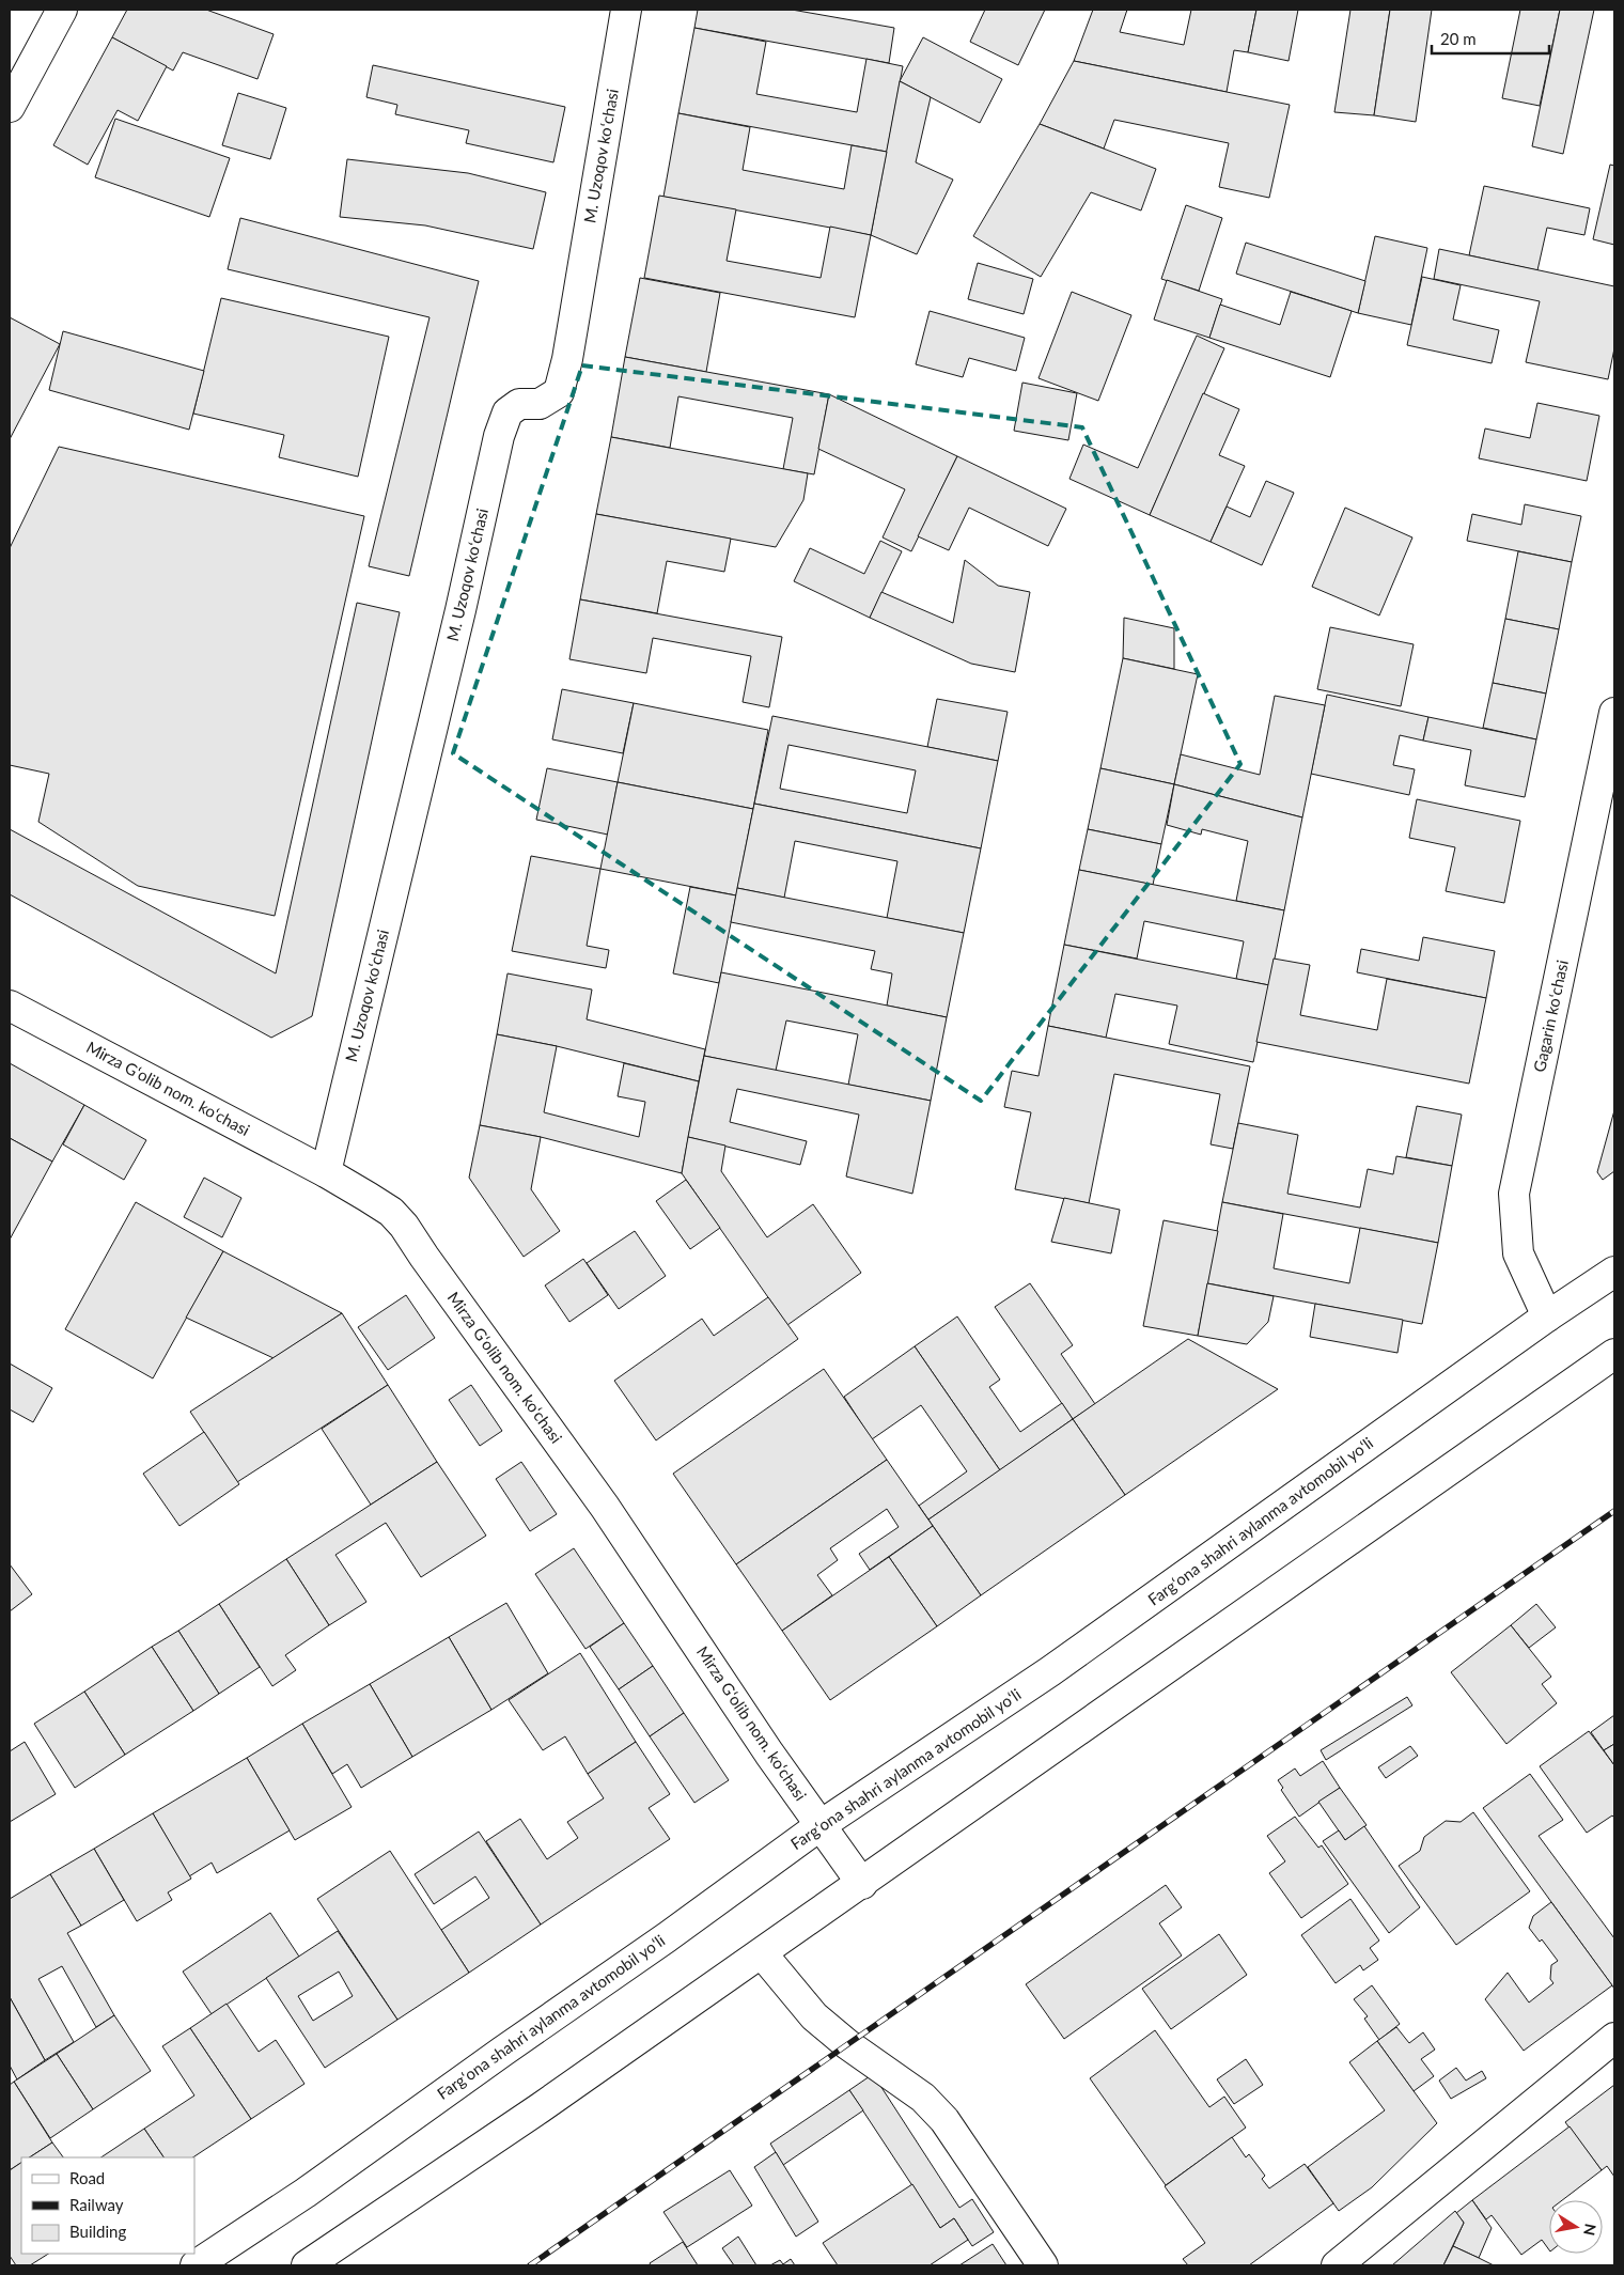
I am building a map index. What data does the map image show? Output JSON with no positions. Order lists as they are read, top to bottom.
{
  "streets": {
    "main road": [
      "M. Uzoqov koʻchasi",
      "Gagarin koʻchasi",
      "Mirza G‘olib nom. ko‘chasi",
      "Fargʻona shahri aylanma avtomobil yoʻli"
    ]
  },
  "crossings": [
    ["M. Uzoqov koʻchasi", "Mirza G‘olib nom. ko‘chasi"],
    ["Gagarin koʻchasi", "Fargʻona shahri aylanma avtomobil yoʻli"],
    ["Mirza G‘olib nom. ko‘chasi", "Fargʻona shahri aylanma avtomobil yoʻli"]
  ],
  "legend": ["Road", "Railway", "Building"],
  "scale_bar": "20 m",
  "north": "right"
}
